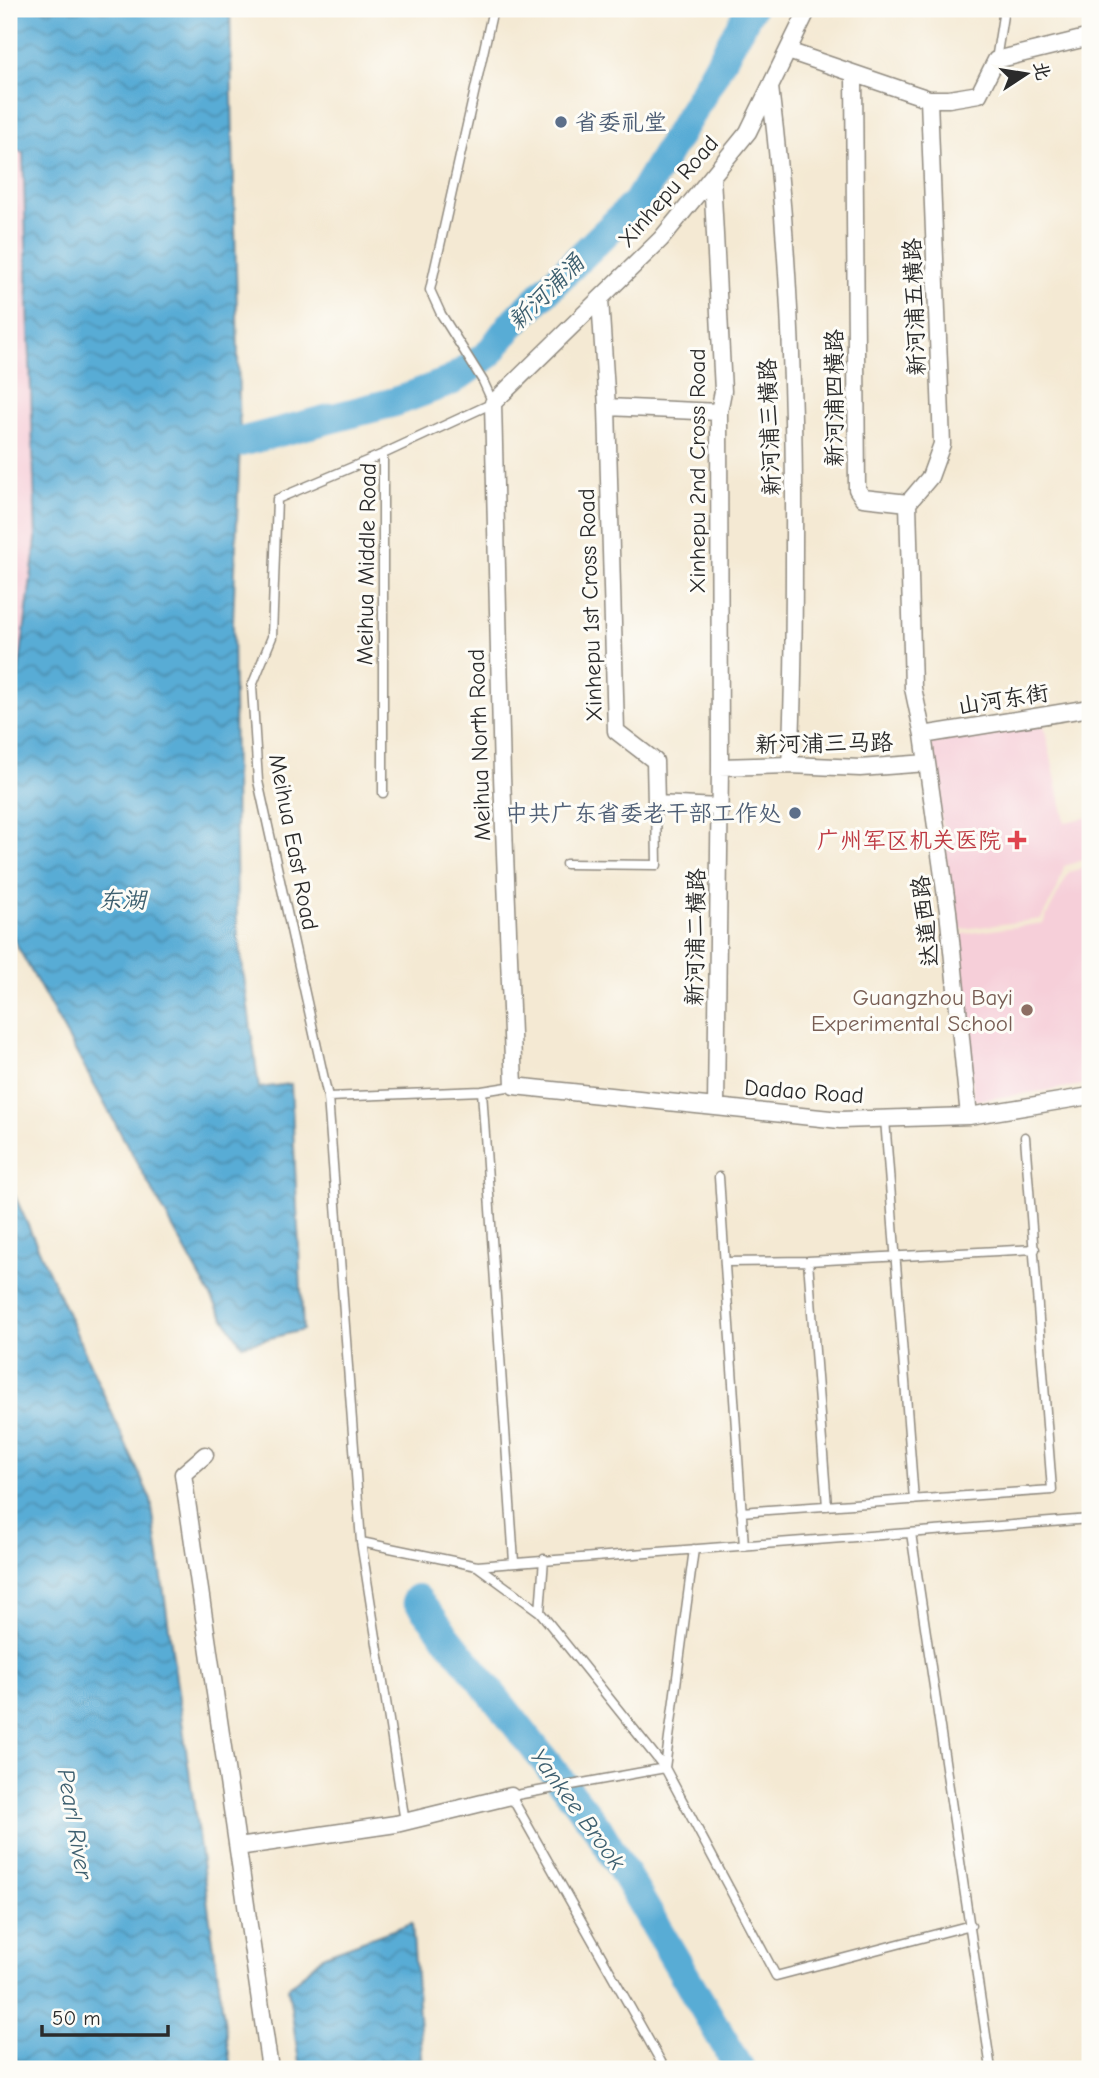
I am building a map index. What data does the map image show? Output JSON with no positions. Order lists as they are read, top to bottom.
{
  "streets": {
    "street": [
      "Xinhepu Road",
      "新河浦五横路",
      "新河浦四横路",
      "新河浦三横路",
      "Xinhepu 2nd Cross Road",
      "Xinhepu 1st Cross Road",
      "山河东街",
      "新河浦三马路",
      "Meihua North Road",
      "达道西路",
      "新河浦二横路",
      "Dadao Road"
    ],
    "lane": ["Meihua Middle Road", "Meihua East Road"]
  },
  "crossings": [
    ["Xinhepu Road", "新河浦三横路"],
    ["Xinhepu Road", "Xinhepu 2nd Cross Road"],
    ["Xinhepu Road", "Meihua Middle Road"],
    ["Xinhepu Road", "Meihua North Road"],
    ["新河浦五横路", "新河浦四横路"],
    ["新河浦三横路", "新河浦三马路"],
    ["Xinhepu 2nd Cross Road", "新河浦三马路"],
    ["Xinhepu 2nd Cross Road", "新河浦二横路"],
    ["Meihua Middle Road", "Meihua North Road"],
    ["Meihua Middle Road", "Meihua East Road"],
    ["新河浦三马路", "达道西路"],
    ["新河浦三马路", "新河浦二横路"],
    ["Meihua North Road", "Dadao Road"],
    ["达道西路", "Dadao Road"],
    ["新河浦二横路", "Dadao Road"]
  ],
  "water": [
    "新河浦涌",
    "东湖",
    "Yankee Brook",
    "Pearl River"
  ],
  "places": {
    "other": ["省委礼堂", "中共广东省委老干部工作处", "Guangzhou Bayi Experimental School"],
    "health": ["广州军区机关医院"]
  },
  "scale_bar": "50 m",
  "north": "right"
}
